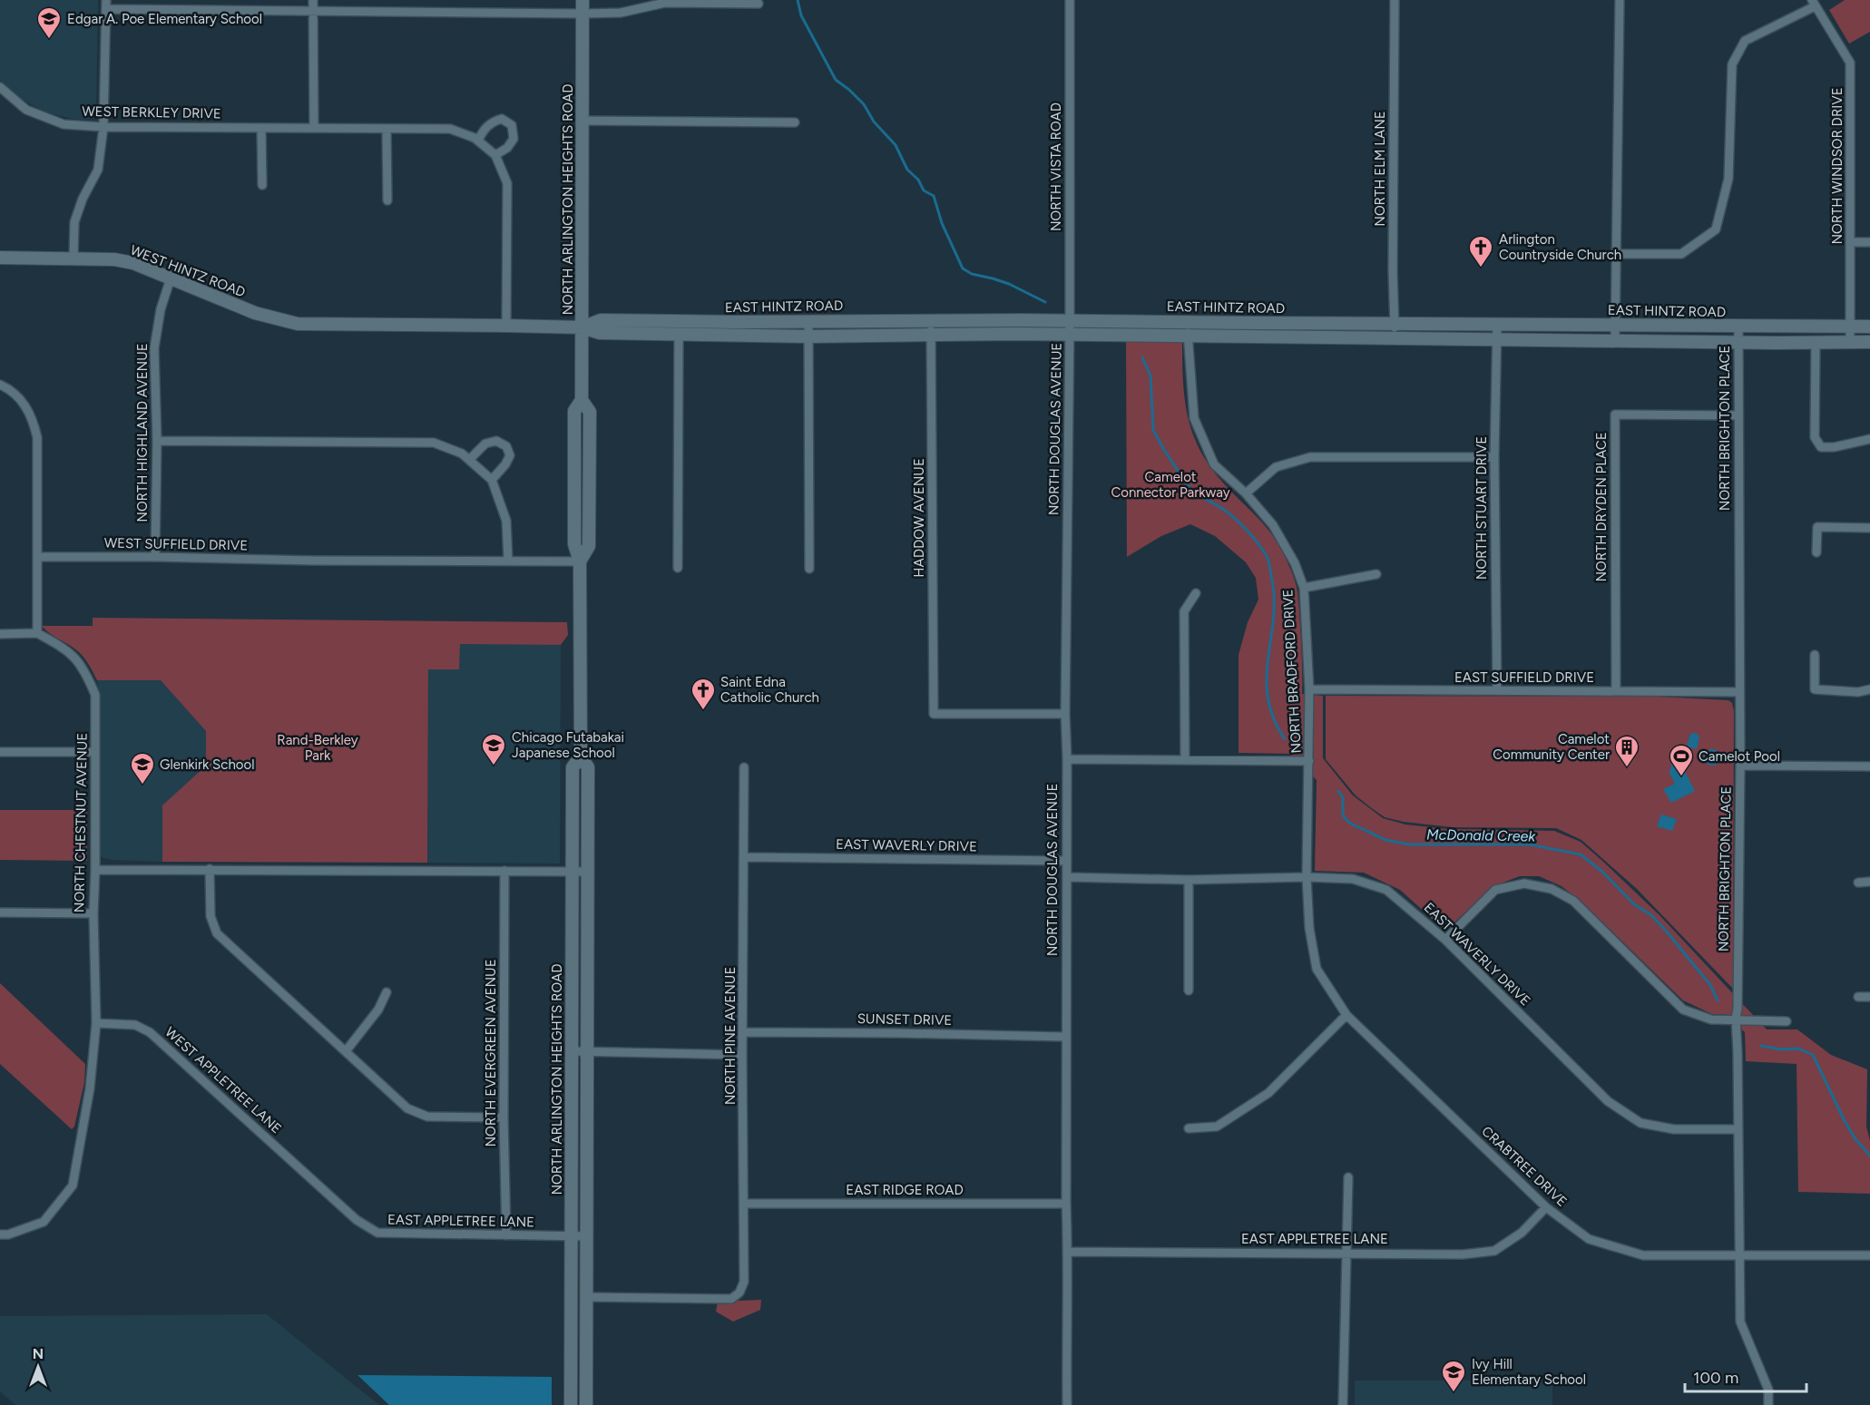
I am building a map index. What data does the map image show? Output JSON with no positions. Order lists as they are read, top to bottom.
{
  "streets": {
    "main road": ["NORTH ARLINGTON HEIGHTS ROAD", "WEST HINTZ ROAD", "EAST HINTZ ROAD"],
    "street": [
      "WEST BERKLEY DRIVE",
      "NORTH WINDSOR DRIVE",
      "NORTH VISTA ROAD",
      "NORTH ELM LANE",
      "NORTH BRIGHTON PLACE",
      "NORTH DOUGLAS AVENUE",
      "NORTH HIGHLAND AVENUE",
      "NORTH DRYDEN PLACE",
      "NORTH STUART DRIVE",
      "HADDOW AVENUE",
      "WEST SUFFIELD DRIVE",
      "NORTH BRADFORD DRIVE",
      "EAST SUFFIELD DRIVE",
      "NORTH CHESTNUT AVENUE",
      "EAST WAVERLY DRIVE",
      "SUNSET DRIVE",
      "NORTH PINE AVENUE",
      "NORTH EVERGREEN AVENUE",
      "WEST APPLETREE LANE",
      "CRABTREE DRIVE",
      "EAST RIDGE ROAD",
      "EAST APPLETREE LANE"
    ]
  },
  "crossings": [
    ["NORTH WINDSOR DRIVE", "EAST HINTZ ROAD"],
    ["NORTH VISTA ROAD", "EAST HINTZ ROAD"],
    ["NORTH VISTA ROAD", "NORTH DOUGLAS AVENUE"],
    ["NORTH ELM LANE", "EAST HINTZ ROAD"],
    ["NORTH ARLINGTON HEIGHTS ROAD", "EAST HINTZ ROAD"],
    ["NORTH ARLINGTON HEIGHTS ROAD", "NORTH PINE AVENUE"],
    ["NORTH ARLINGTON HEIGHTS ROAD", "EAST APPLETREE LANE"],
    ["WEST HINTZ ROAD", "EAST HINTZ ROAD"],
    ["WEST HINTZ ROAD", "NORTH HIGHLAND AVENUE"],
    ["EAST HINTZ ROAD", "NORTH BRIGHTON PLACE"],
    ["EAST HINTZ ROAD", "NORTH DOUGLAS AVENUE"],
    ["EAST HINTZ ROAD", "NORTH STUART DRIVE"],
    ["EAST HINTZ ROAD", "HADDOW AVENUE"],
    ["EAST HINTZ ROAD", "NORTH BRADFORD DRIVE"],
    ["NORTH BRIGHTON PLACE", "NORTH DRYDEN PLACE"],
    ["NORTH BRIGHTON PLACE", "EAST SUFFIELD DRIVE"],
    ["NORTH BRIGHTON PLACE", "EAST WAVERLY DRIVE"],
    ["NORTH BRIGHTON PLACE", "CRABTREE DRIVE"],
    ["NORTH DOUGLAS AVENUE", "HADDOW AVENUE"],
    ["NORTH DOUGLAS AVENUE", "EAST WAVERLY DRIVE"],
    ["NORTH DOUGLAS AVENUE", "SUNSET DRIVE"],
    ["NORTH DOUGLAS AVENUE", "EAST RIDGE ROAD"],
    ["NORTH DOUGLAS AVENUE", "EAST APPLETREE LANE"],
    ["NORTH HIGHLAND AVENUE", "WEST SUFFIELD DRIVE"],
    ["NORTH DRYDEN PLACE", "EAST SUFFIELD DRIVE"],
    ["NORTH STUART DRIVE", "EAST SUFFIELD DRIVE"],
    ["NORTH BRADFORD DRIVE", "EAST SUFFIELD DRIVE"],
    ["NORTH BRADFORD DRIVE", "EAST WAVERLY DRIVE"],
    ["NORTH BRADFORD DRIVE", "CRABTREE DRIVE"],
    ["NORTH CHESTNUT AVENUE", "WEST APPLETREE LANE"],
    ["EAST WAVERLY DRIVE", "NORTH PINE AVENUE"],
    ["EAST WAVERLY DRIVE", "CRABTREE DRIVE"],
    ["SUNSET DRIVE", "NORTH PINE AVENUE"],
    ["NORTH PINE AVENUE", "EAST RIDGE ROAD"],
    ["NORTH EVERGREEN AVENUE", "EAST APPLETREE LANE"],
    ["WEST APPLETREE LANE", "EAST APPLETREE LANE"],
    ["CRABTREE DRIVE", "EAST APPLETREE LANE"]
  ],
  "water": ["McDonald Creek"],
  "parks": ["Camelot Connector Parkway", "Rand-Berkley Park"],
  "places": {
    "school or university": [
      "Edgar A. Poe Elementary School",
      "Chicago Futabakai Japanese School",
      "Glenkirk School",
      "Ivy Hill Elementary School"
    ],
    "church": ["Arlington Countryside Church", "Saint Edna Catholic Church"],
    "building": ["Camelot Community Center"],
    "sports": ["Camelot Pool"]
  },
  "scale_bar": "100 m",
  "north": "top"
}
